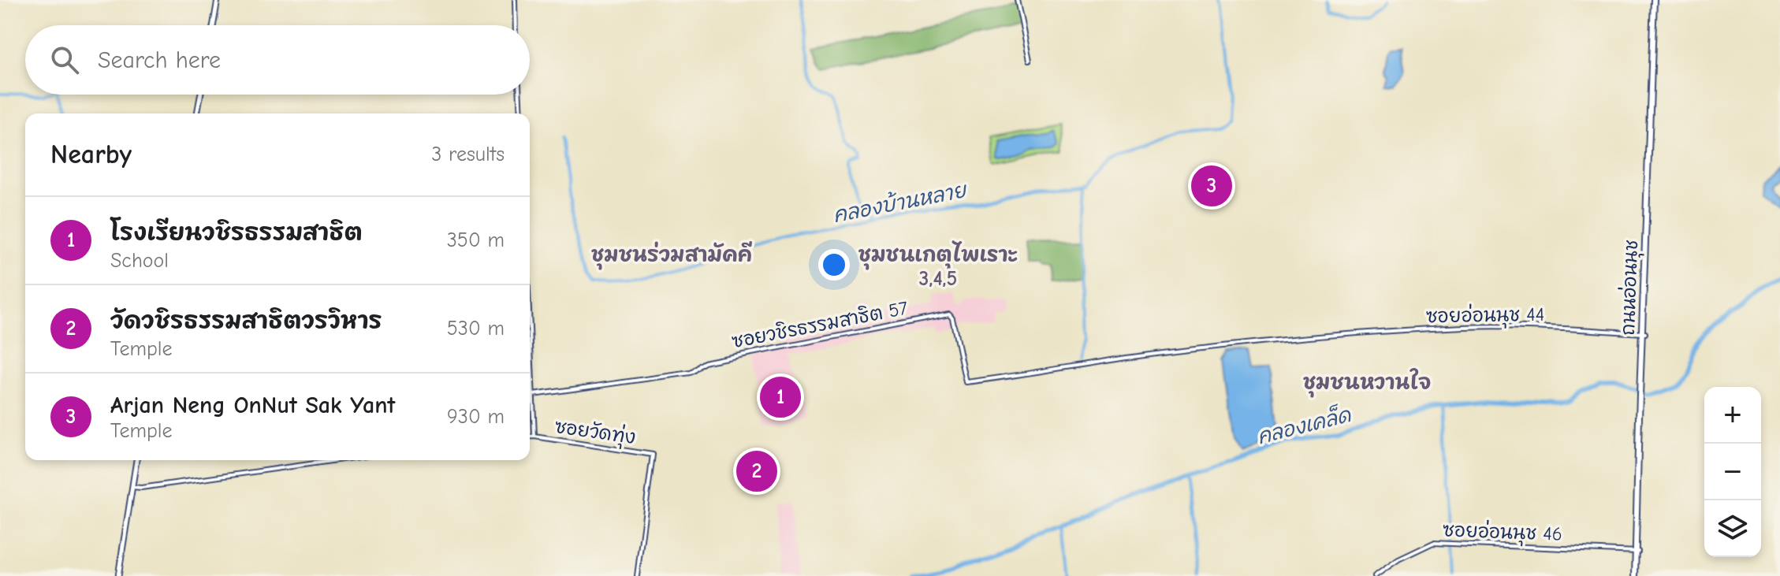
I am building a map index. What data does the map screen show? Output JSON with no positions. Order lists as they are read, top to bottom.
{
  "streets": {
    "main road": ["ถนนอ่อนนุช"],
    "street": [
      "ซอยอ่อนนุช 44",
      "ซอยวชิรธรรมสาธิต 57",
      "ซอยวัดทุ่ง",
      "ซอยอ่อนนุช 46"
    ]
  },
  "crossings": [
    ["ถนนอ่อนนุช", "ซอยอ่อนนุช 44"],
    ["ถนนอ่อนนุช", "ซอยอ่อนนุช 46"],
    ["ซอยอ่อนนุช 44", "ซอยวชิรธรรมสาธิต 57"]
  ],
  "districts": ["ชุมชนร่วมสามัคคี", "ชุมชนเกตุไพเราะ 3,4,5", "ชุมชนหวานใจ"],
  "water": ["คลองบ้านหลาย", "คลองเคล็ด"],
  "page": {
    "search": "Search here",
    "heading": ["Nearby", "3 results"],
    "pins": ["3", "1", "2"],
    "list": [
      {
        "mark": "1",
        "name": "โรงเรียนวชิรธรรมสาธิต",
        "note": "School",
        "value": "350 m"
      },
      {
        "mark": "2",
        "name": "วัดวชิรธรรมสาธิตวรวิหาร",
        "note": "Temple",
        "value": "530 m"
      },
      {
        "mark": "3",
        "name": "Arjan Neng OnNut Sak Yant",
        "note": "Temple",
        "value": "930 m"
      }
    ],
    "map_buttons": ["+", "−"]
  }
}
